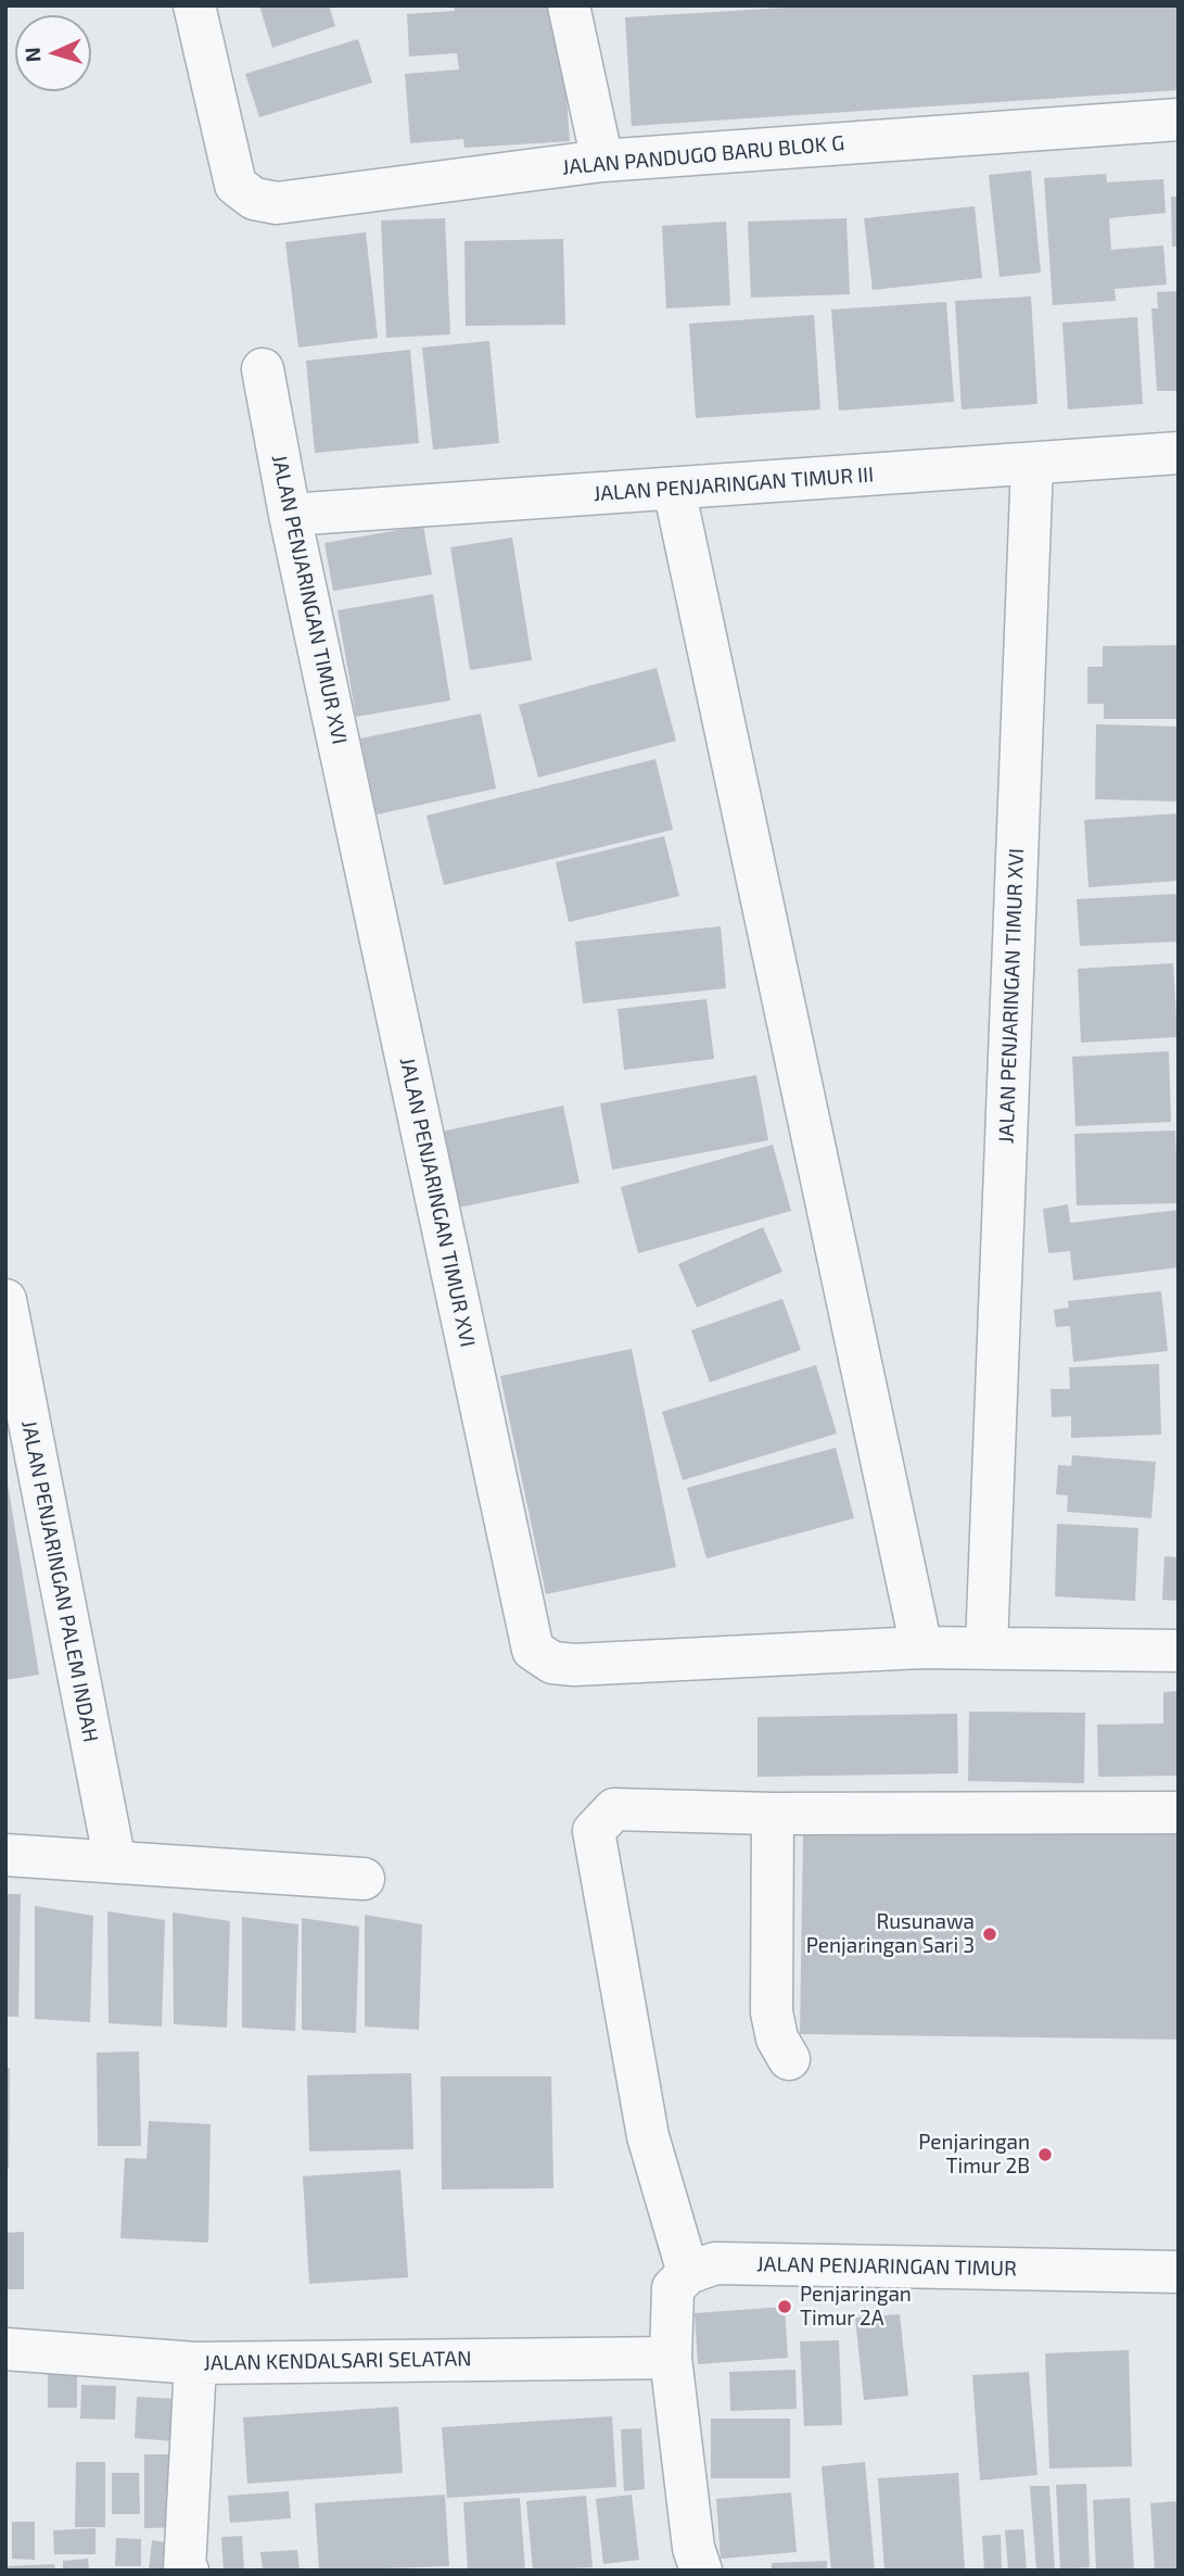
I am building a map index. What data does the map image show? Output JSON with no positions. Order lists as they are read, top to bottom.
{
  "streets": {
    "street": [
      "JALAN PANDUGO BARU BLOK G",
      "JALAN PENJARINGAN TIMUR III",
      "JALAN PENJARINGAN TIMUR XVI",
      "JALAN PENJARINGAN PALEM INDAH",
      "JALAN PENJARINGAN TIMUR",
      "JALAN KENDALSARI SELATAN"
    ]
  },
  "crossings": [
    ["JALAN PENJARINGAN TIMUR III", "JALAN PENJARINGAN TIMUR XVI"]
  ],
  "places": ["Rusunawa Penjaringan Sari 3", "Penjaringan Timur 2B", "Penjaringan Timur 2A"],
  "north": "left"
}
